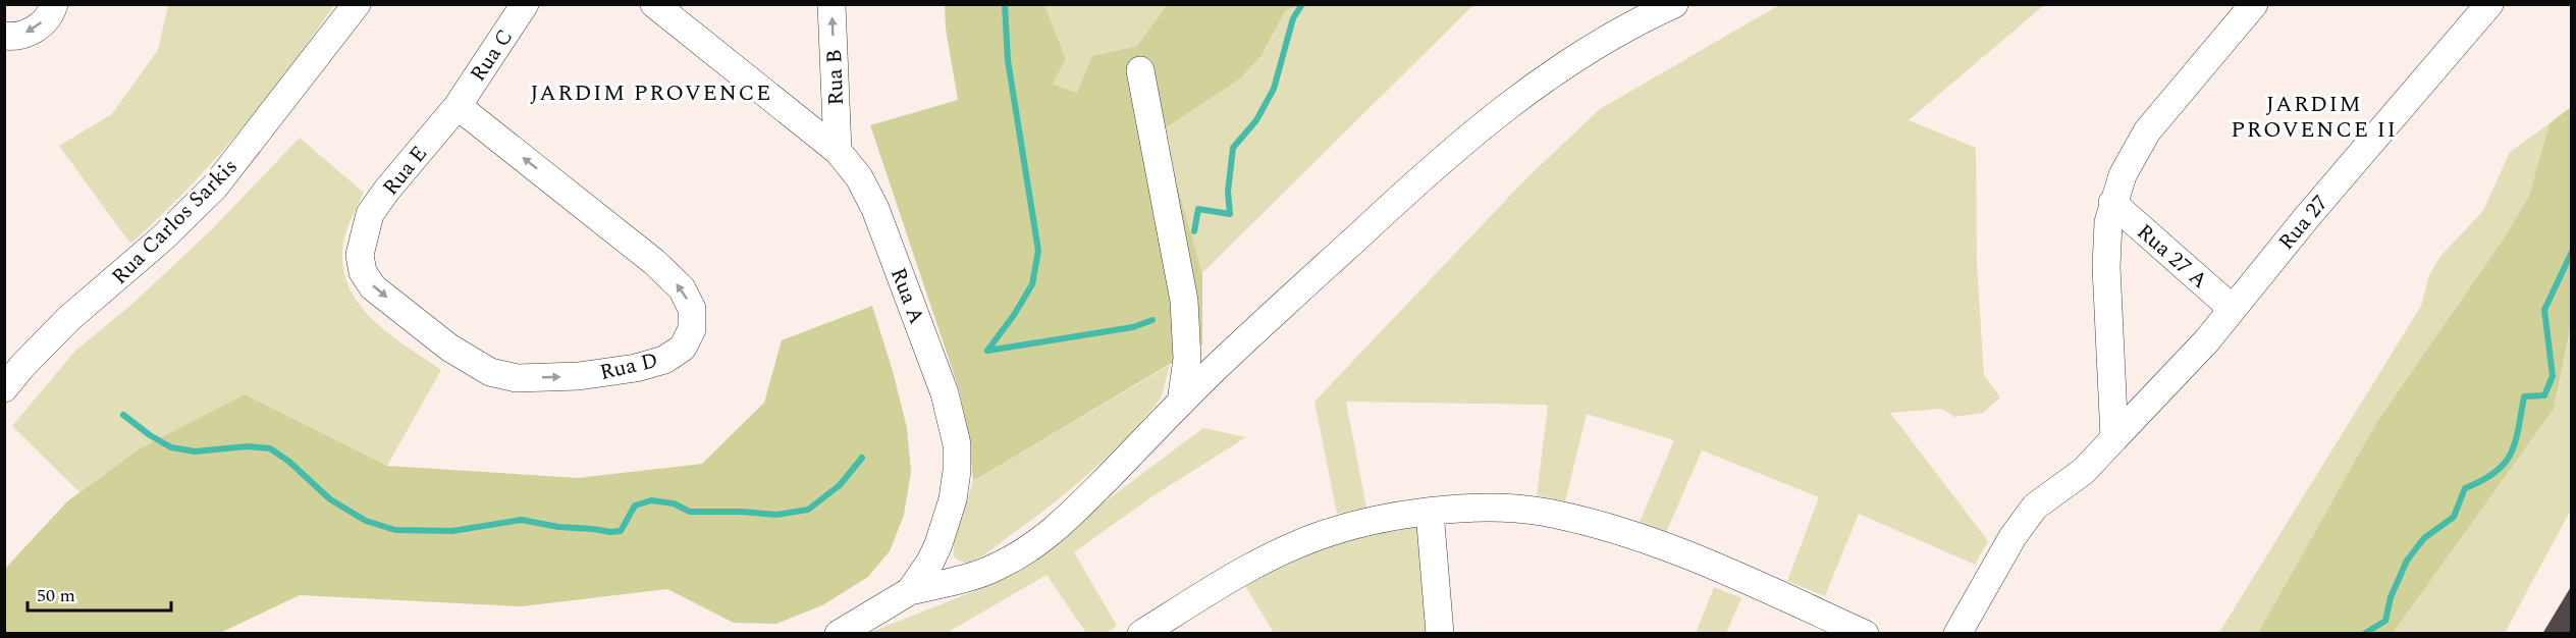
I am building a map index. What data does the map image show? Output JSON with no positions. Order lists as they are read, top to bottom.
{
  "streets": {
    "street": [
      "Rua C",
      "Rua B",
      "Rua E",
      "Rua Carlos Sarkis",
      "Rua 27",
      "Rua 27 A",
      "Rua A",
      "Rua D"
    ]
  },
  "crossings": [
    ["Rua C", "Rua E"],
    ["Rua C", "Rua D"],
    ["Rua B", "Rua A"],
    ["Rua E", "Rua D"],
    ["Rua 27", "Rua 27 A"]
  ],
  "one_way": ["Rua B"],
  "districts": ["JARDIM PROVENCE", "JARDIM PROVENCE II"],
  "scale_bar": "50 m"
}
